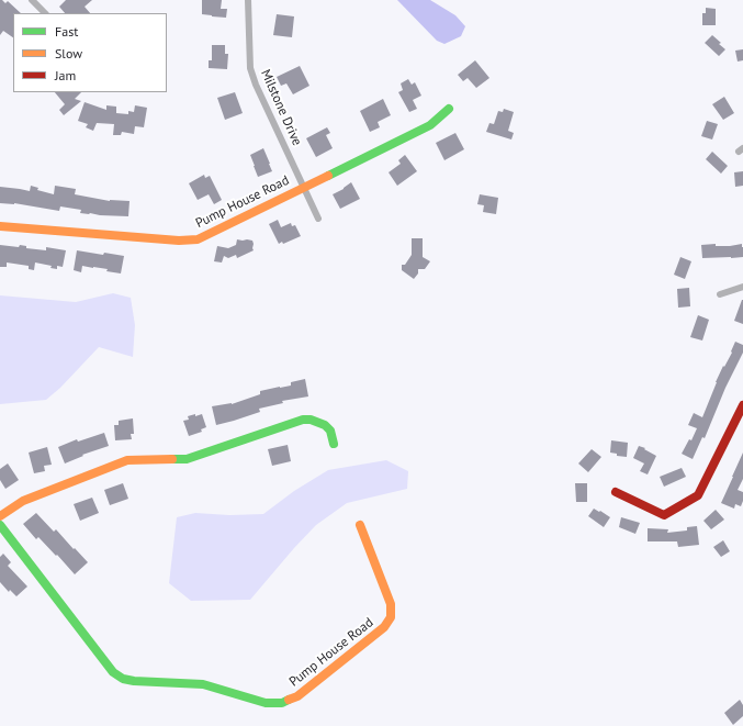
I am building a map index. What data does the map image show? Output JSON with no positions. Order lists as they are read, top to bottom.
{
  "streets": {
    "street": ["Milstone Drive", "Pump House Road"]
  },
  "crossings": [
    ["Milstone Drive", "Pump House Road"]
  ],
  "legend": ["Fast", "Slow", "Jam"]
}
